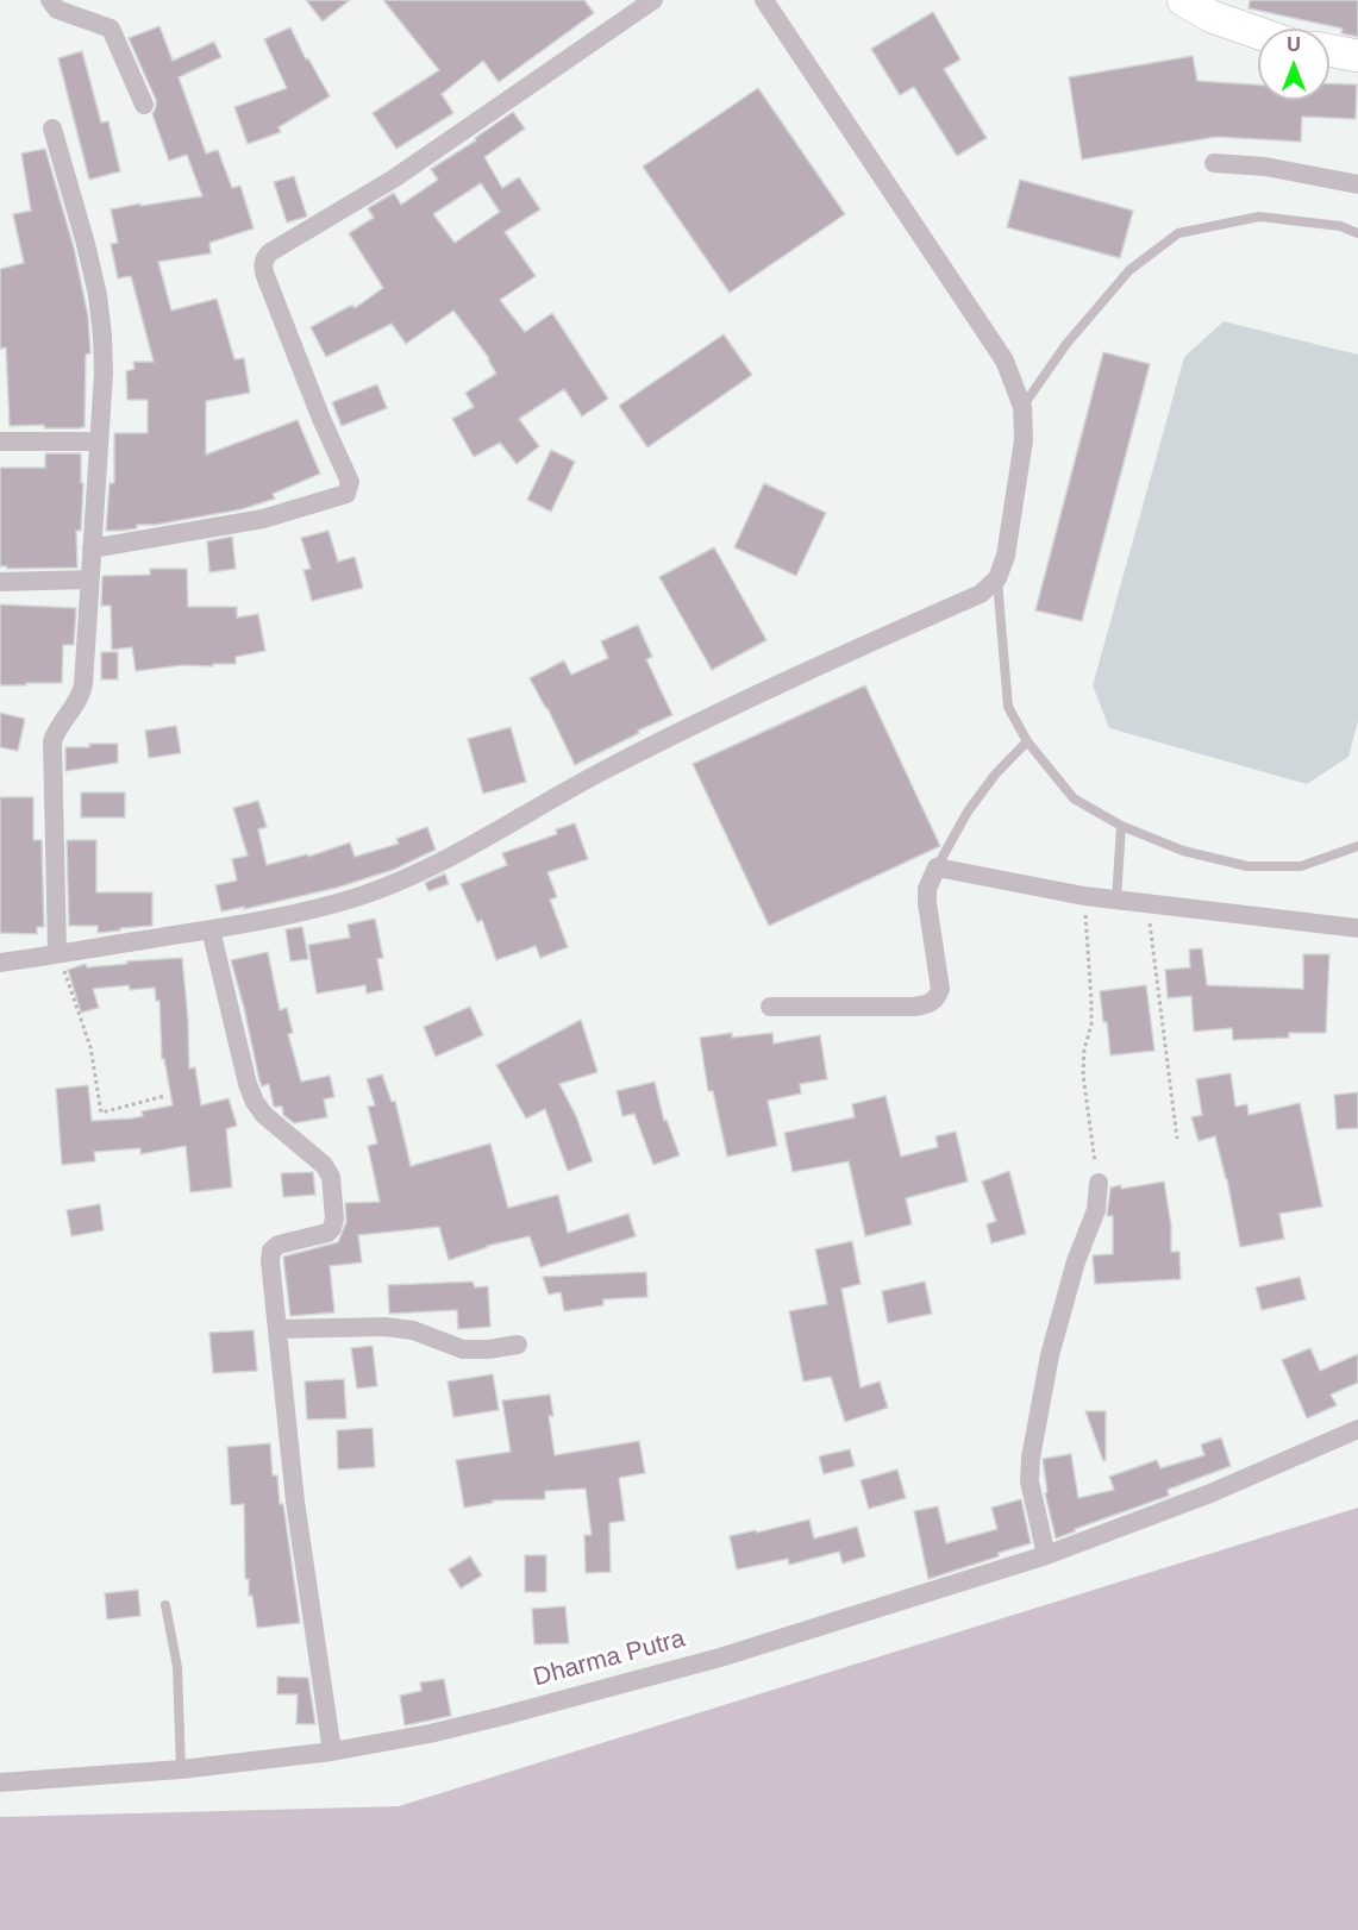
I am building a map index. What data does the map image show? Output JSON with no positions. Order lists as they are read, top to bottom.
{
  "streets": {
    "street": ["Dharma Putra"]
  },
  "north": "top"
}
